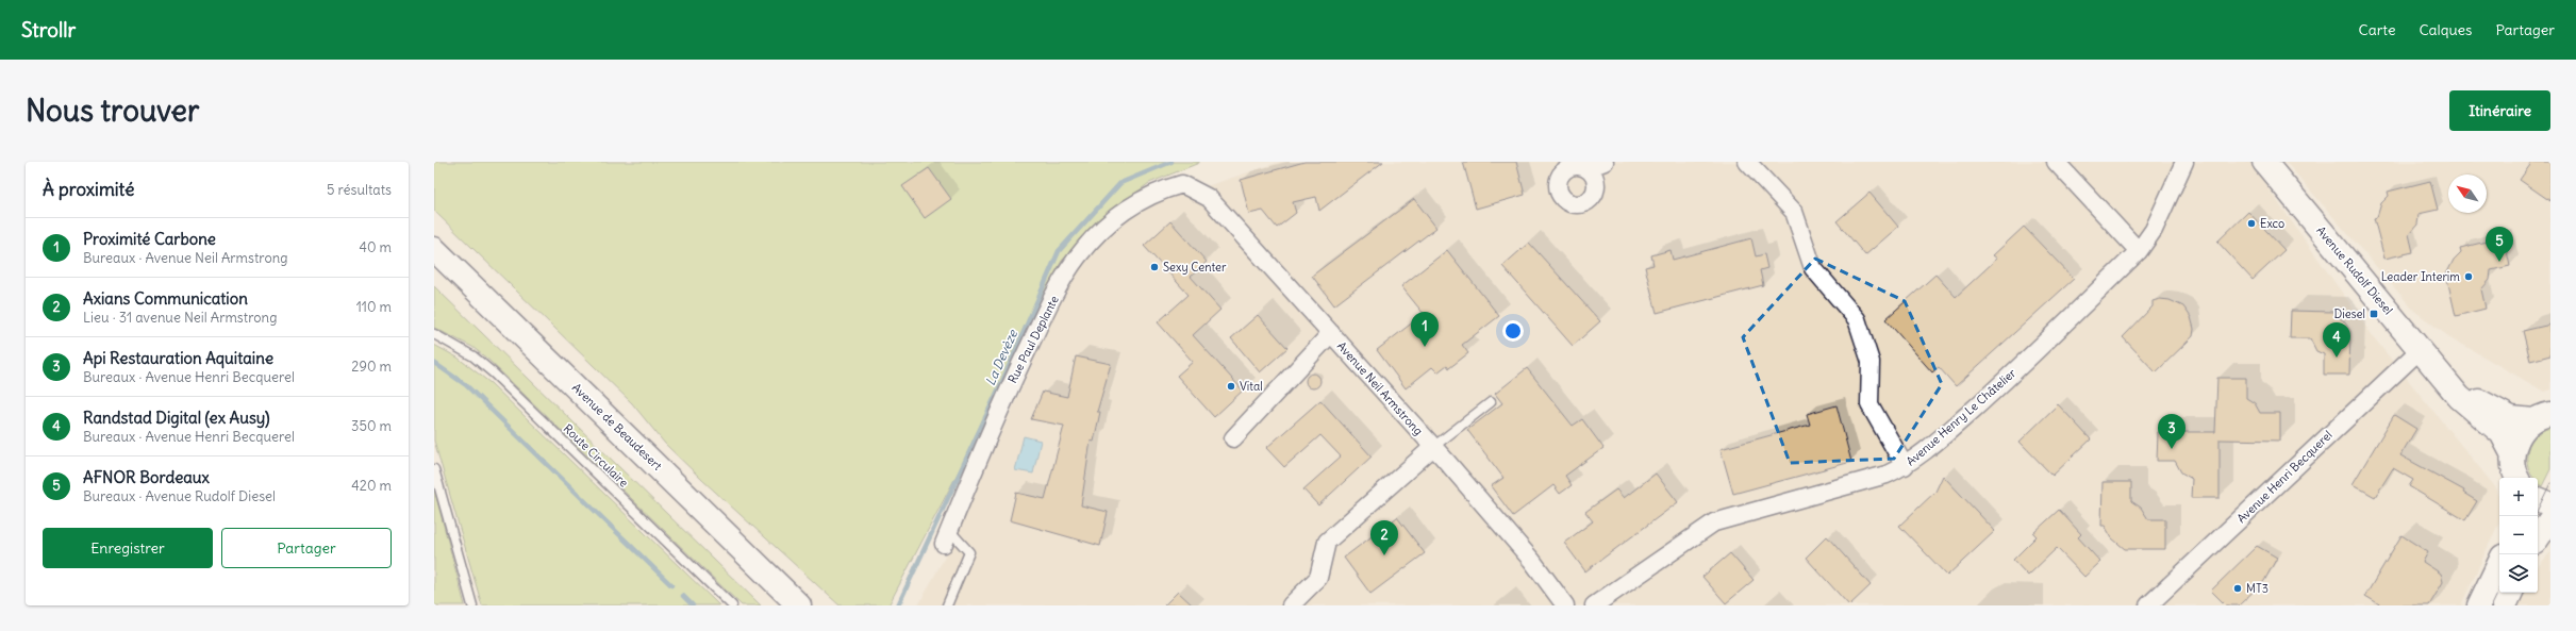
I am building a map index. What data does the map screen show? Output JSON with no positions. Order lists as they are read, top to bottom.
{
  "streets": {
    "street": [
      "Avenue Rudolf Diesel",
      "Rue Paul Deplante",
      "Avenue Neil Armstrong",
      "Avenue Henry Le Châtelier",
      "Avenue de Beaudesert",
      "Avenue Henri Becquerel"
    ],
    "lane": ["Route Circulaire"]
  },
  "crossings": [
    ["Avenue Rudolf Diesel", "Avenue Henri Becquerel"],
    ["Rue Paul Deplante", "Avenue Neil Armstrong"]
  ],
  "water": ["La Devèze"],
  "places": {
    "other": [
      "Exco",
      "Sexy Center",
      "Leader Interim",
      "Vital",
      "MT3"
    ],
    "transit": ["Diesel"]
  },
  "north": "top left",
  "page": {
    "header": "Strollr",
    "nav": ["Carte", "Calques", "Partager"],
    "buttons": [
      "Itinéraire",
      ["Enregistrer", "Partager"]
    ],
    "title": "Nous trouver",
    "heading": ["À proximité", "5 résultats"],
    "list": [
      {
        "mark": "1",
        "name": "Proximité Carbone",
        "note": "Bureaux · Avenue Neil Armstrong",
        "value": "40 m"
      },
      {
        "mark": "2",
        "name": "Axians Communication",
        "note": "Lieu · 31 avenue Neil Armstrong",
        "value": "110 m"
      },
      {
        "mark": "3",
        "name": "Api Restauration Aquitaine",
        "note": "Bureaux · Avenue Henri Becquerel",
        "value": "290 m"
      },
      {
        "mark": "4",
        "name": "Randstad Digital (ex Ausy)",
        "note": "Bureaux · Avenue Henri Becquerel",
        "value": "350 m"
      },
      {
        "mark": "5",
        "name": "AFNOR Bordeaux",
        "note": "Bureaux · Avenue Rudolf Diesel",
        "value": "420 m"
      }
    ],
    "pins": [
      "5",
      "1",
      "4",
      "3",
      "2"
    ],
    "map_buttons": ["+", "−"]
  }
}
